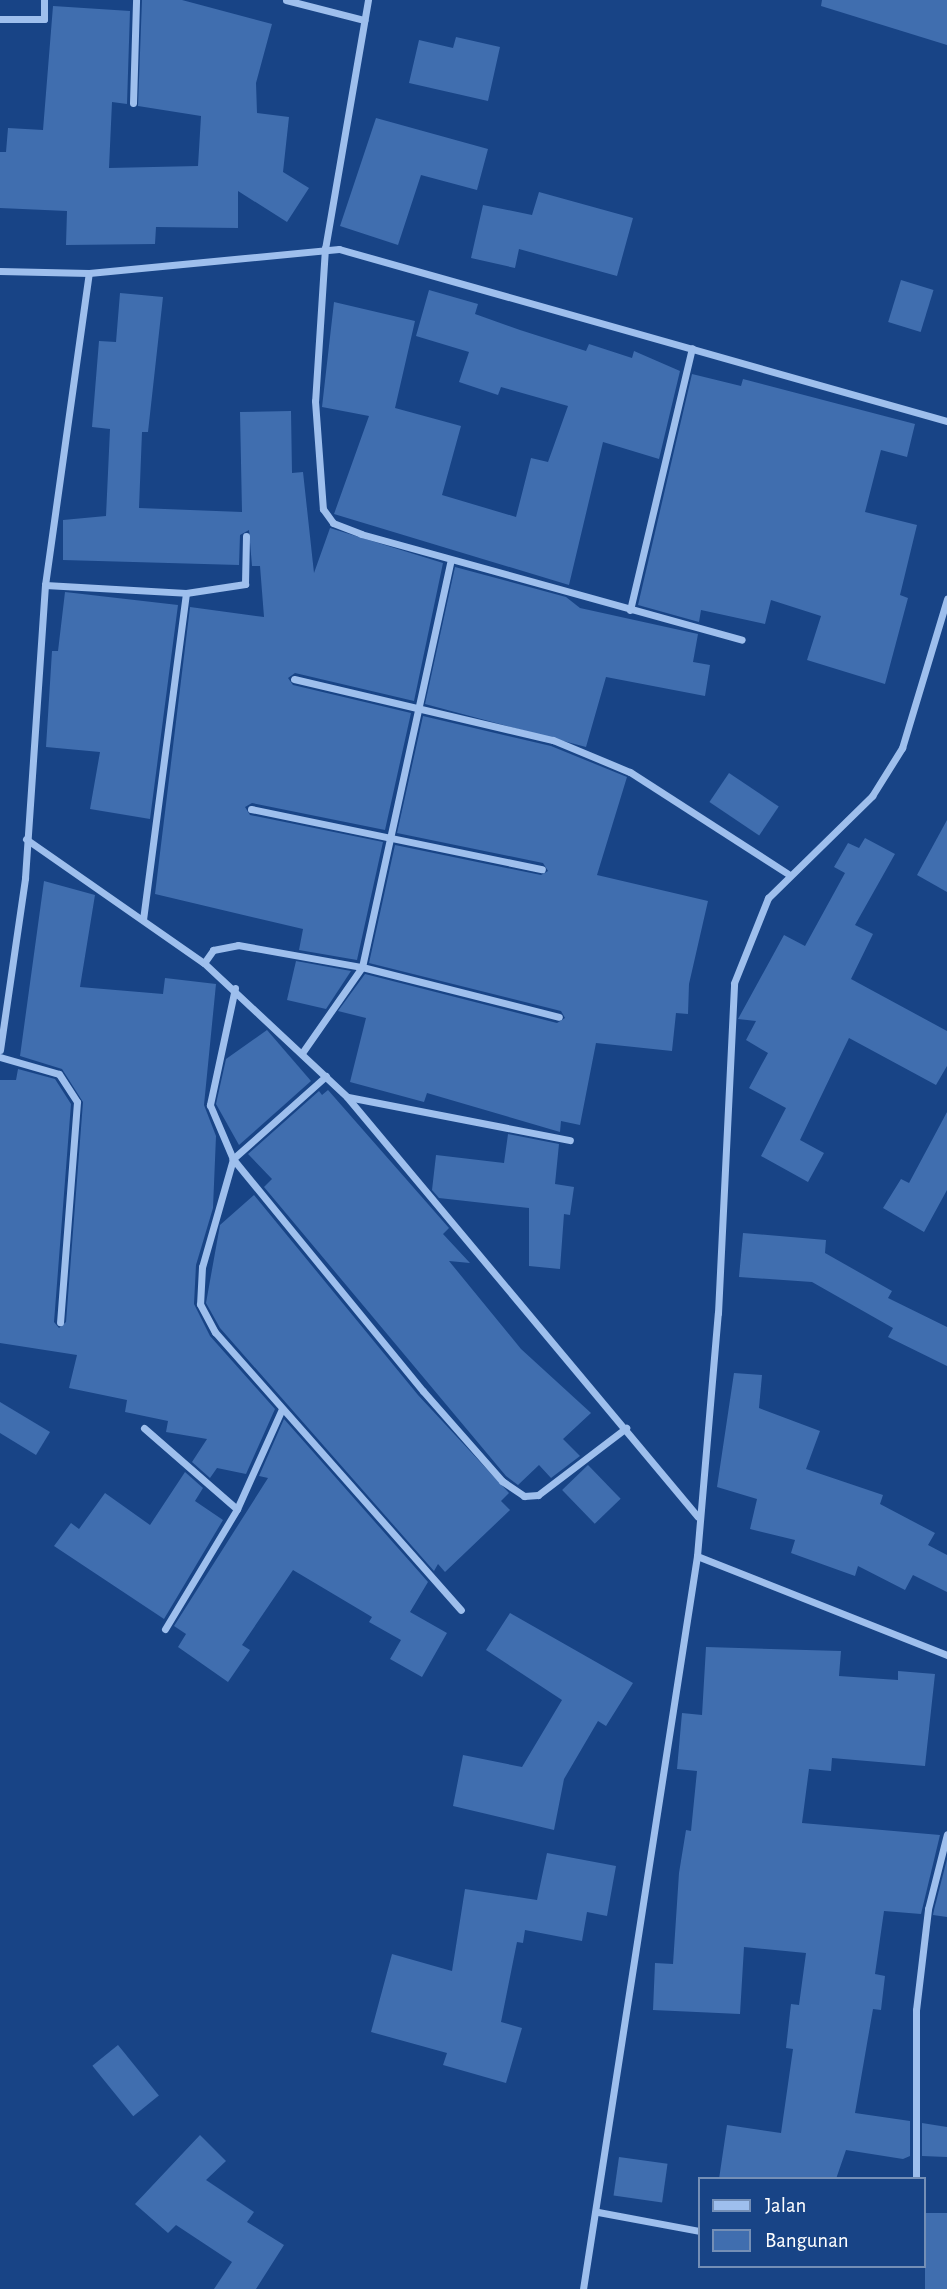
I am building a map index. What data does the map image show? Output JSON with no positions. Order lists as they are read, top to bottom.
{
  "legend": ["Jalan", "Bangunan"]
}
